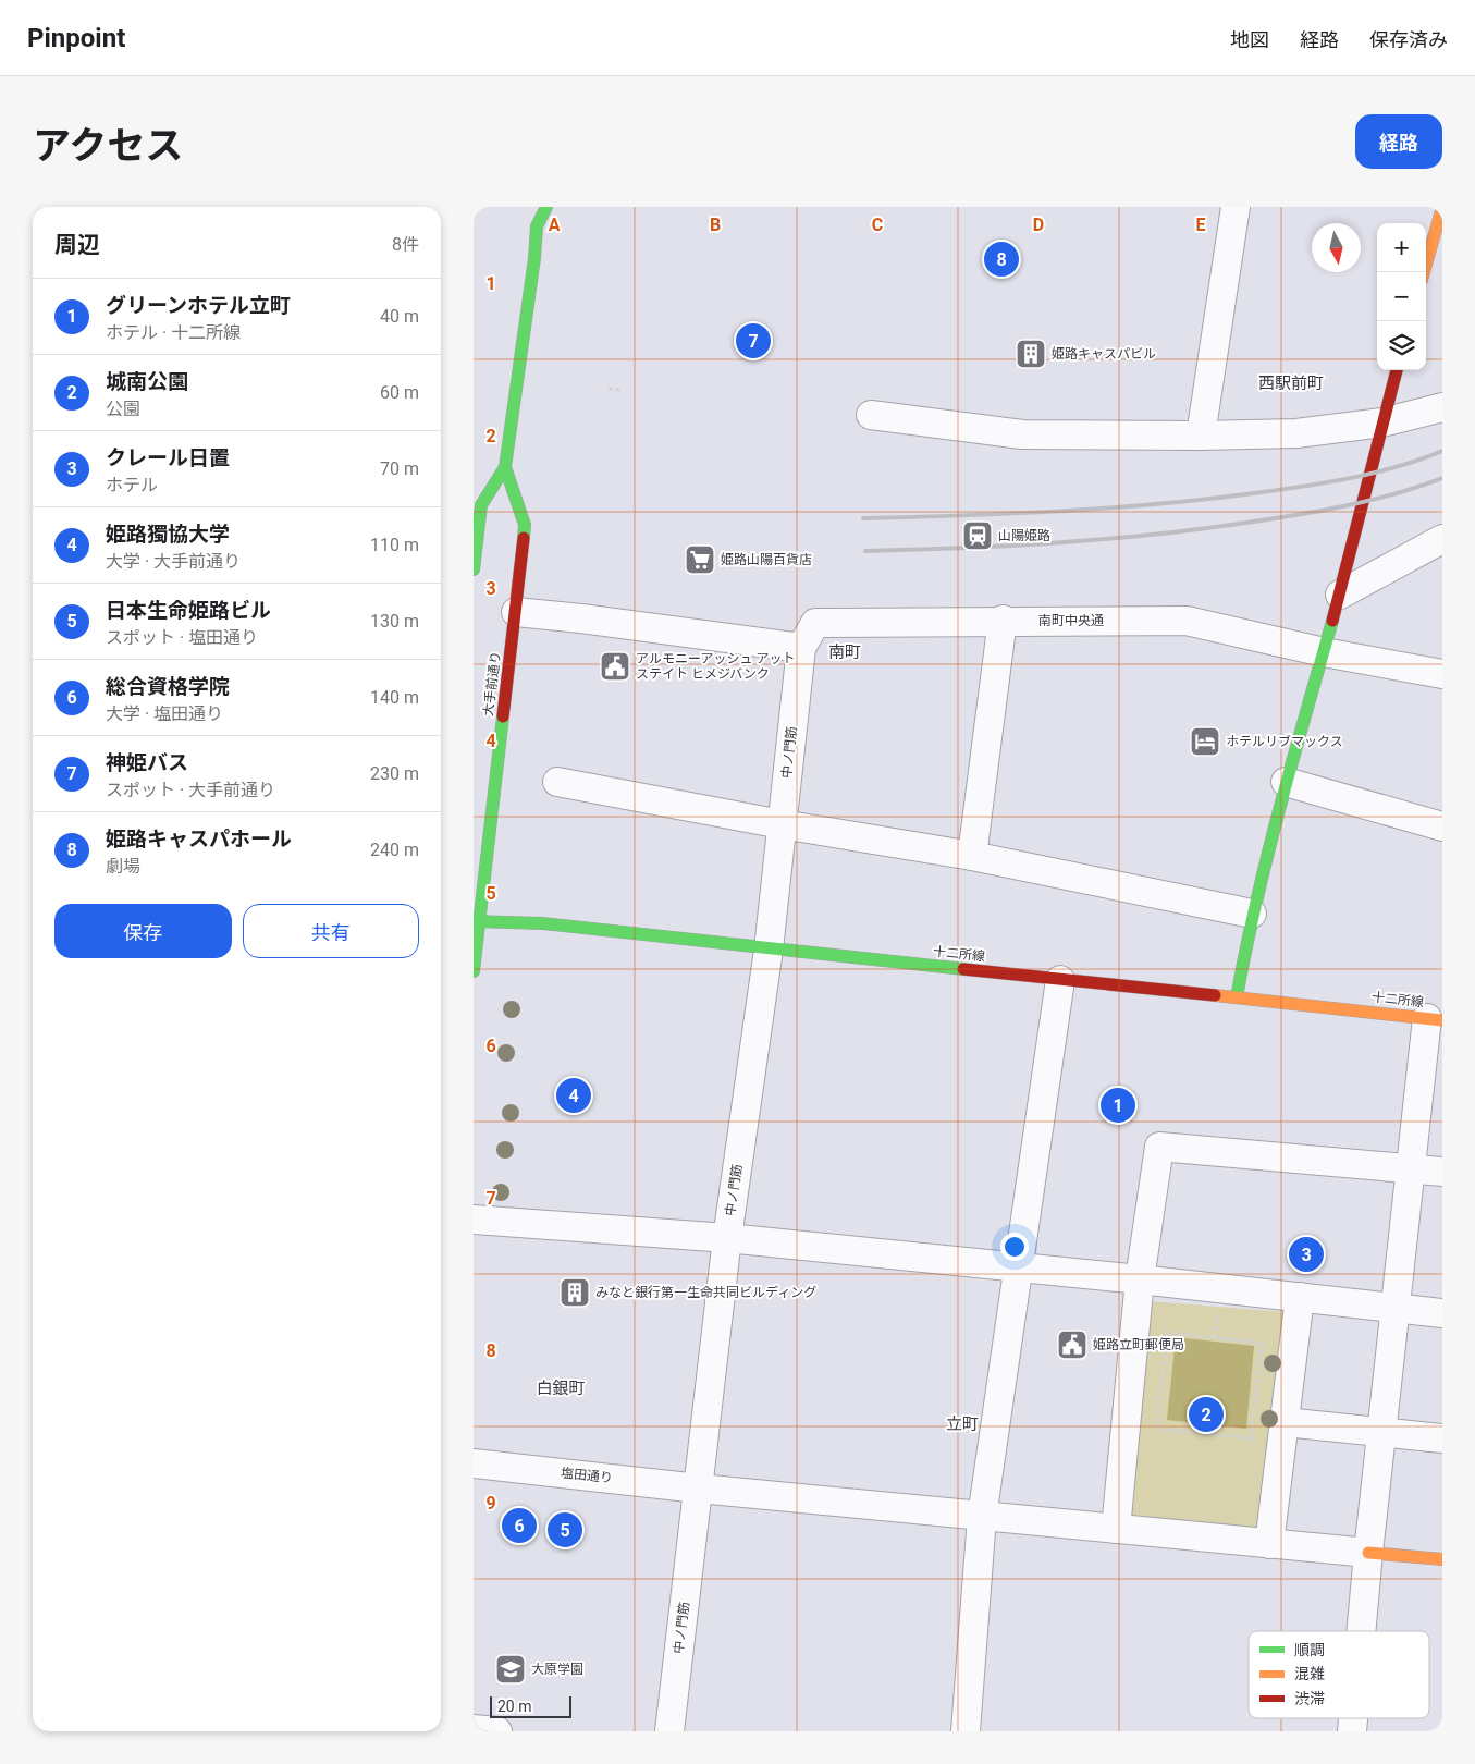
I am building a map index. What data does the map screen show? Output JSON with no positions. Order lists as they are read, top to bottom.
{
  "streets": {
    "street": [
      "南町中央通",
      "大手前通り",
      "中ノ門筋",
      "十二所線",
      "塩田通り"
    ]
  },
  "crossings": [
    ["南町中央通", "中ノ門筋"],
    ["大手前通り", "十二所線"],
    ["中ノ門筋", "十二所線"],
    ["中ノ門筋", "塩田通り"]
  ],
  "districts": [
    "西駅前町",
    "南町",
    "白銀町",
    "立町"
  ],
  "places": {
    "building": ["姫路キャスパビル", "みなと銀行第一生命共同ビルディング"],
    "station": ["山陽姫路"],
    "supermarket": ["姫路山陽百貨店"],
    "public building": ["アルモニーアッシュ アット ステイト ヒメジバンク", "姫路立町郵便局"],
    "hotel": ["ホテルリブマックス"],
    "school or university": ["大原学園"]
  },
  "legend": ["順調", "混雑", "渋滞"],
  "scale_bar": "20 m",
  "north": "bottom",
  "page": {
    "header": "Pinpoint",
    "nav": ["地図", "経路", "保存済み"],
    "title": "アクセス",
    "buttons": [
      "経路",
      ["保存", "共有"]
    ],
    "heading": ["周辺", "8件"],
    "map_buttons": ["+", "−"],
    "pins": [
      "8",
      "7",
      "4",
      "1",
      "3",
      "2",
      "6",
      "5"
    ],
    "list": [
      {
        "mark": "1",
        "name": "グリーンホテル立町",
        "note": "ホテル · 十二所線",
        "value": "40 m"
      },
      {
        "mark": "2",
        "name": "城南公園",
        "note": "公園",
        "value": "60 m"
      },
      {
        "mark": "3",
        "name": "クレール日置",
        "note": "ホテル",
        "value": "70 m"
      },
      {
        "mark": "4",
        "name": "姫路獨協大学",
        "note": "大学 · 大手前通り",
        "value": "110 m"
      },
      {
        "mark": "5",
        "name": "日本生命姫路ビル",
        "note": "スポット · 塩田通り",
        "value": "130 m"
      },
      {
        "mark": "6",
        "name": "総合資格学院",
        "note": "大学 · 塩田通り",
        "value": "140 m"
      },
      {
        "mark": "7",
        "name": "神姫バス",
        "note": "スポット · 大手前通り",
        "value": "230 m"
      },
      {
        "mark": "8",
        "name": "姫路キャスパホール",
        "note": "劇場",
        "value": "240 m"
      }
    ],
    "scale": "20 m"
  },
  "grid": {
    "columns": [
      "A",
      "B",
      "C",
      "D",
      "E"
    ],
    "rows": [
      "1",
      "2",
      "3",
      "4",
      "5",
      "6",
      "7",
      "8",
      "9"
    ]
  }
}
